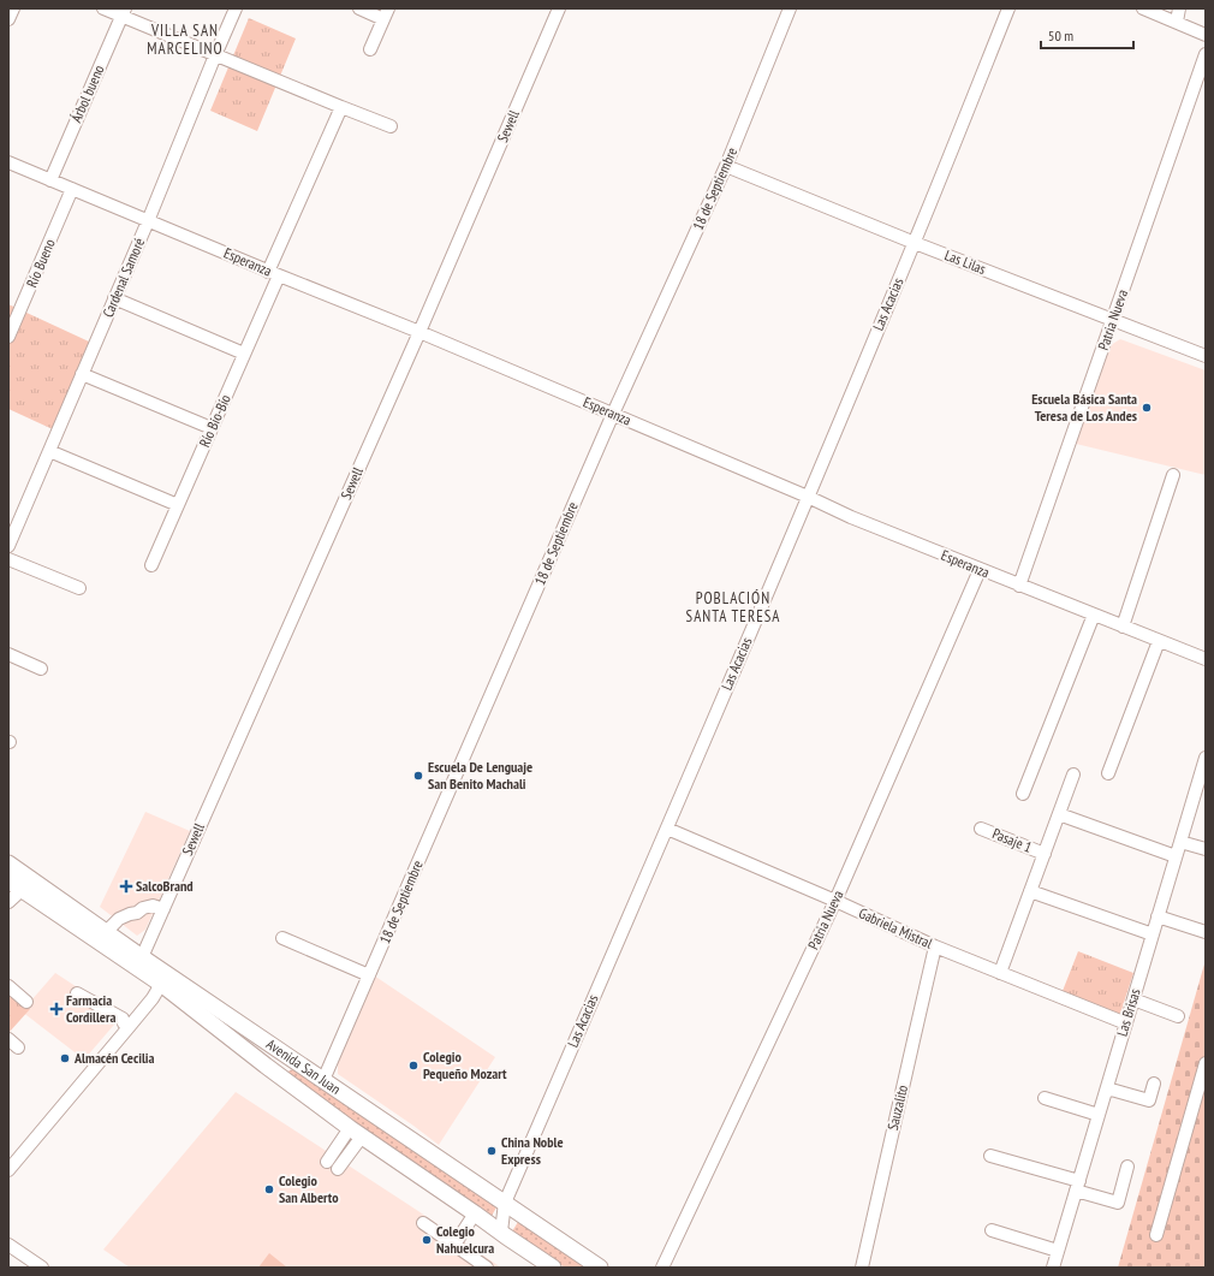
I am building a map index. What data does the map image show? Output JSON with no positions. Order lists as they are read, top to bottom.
{
  "streets": {
    "main road": ["Avenida San Juan"],
    "street": [
      "Árbol bueno",
      "Sewell",
      "18 de Septiembre",
      "Esperanza",
      "Las Lilas",
      "Río Bueno",
      "Cardenal Samoré",
      "Las Acacias",
      "Patria Nueva",
      "Río Bío-Bío",
      "Pasaje 1",
      "Gabriela Mistral",
      "Las Brisas",
      "Sauzalito"
    ]
  },
  "crossings": [
    ["Árbol bueno", "Esperanza"],
    ["Sewell", "Esperanza"],
    ["Sewell", "Avenida San Juan"],
    ["18 de Septiembre", "Esperanza"],
    ["18 de Septiembre", "Las Lilas"],
    ["18 de Septiembre", "Avenida San Juan"],
    ["Esperanza", "Río Bueno"],
    ["Esperanza", "Cardenal Samoré"],
    ["Esperanza", "Las Acacias"],
    ["Esperanza", "Patria Nueva"],
    ["Esperanza", "Río Bío-Bío"],
    ["Las Lilas", "Las Acacias"],
    ["Las Lilas", "Patria Nueva"],
    ["Las Acacias", "Gabriela Mistral"],
    ["Las Acacias", "Avenida San Juan"],
    ["Patria Nueva", "Gabriela Mistral"],
    ["Gabriela Mistral", "Las Brisas"],
    ["Gabriela Mistral", "Sauzalito"]
  ],
  "districts": ["VILLA SAN MARCELINO", "POBLACIÓN SANTA TERESA"],
  "places": {
    "other": [
      "Escuela Básica Santa Teresa de Los Andes",
      "Escuela De Lenguaje San Benito Machali",
      "Almacén Cecilia",
      "Colegio Pequeño Mozart",
      "China Noble Express",
      "Colegio San Alberto",
      "Colegio Nahuelcura"
    ],
    "health": ["SalcoBrand", "Farmacia Cordillera"]
  },
  "scale_bar": "50 m"
}
